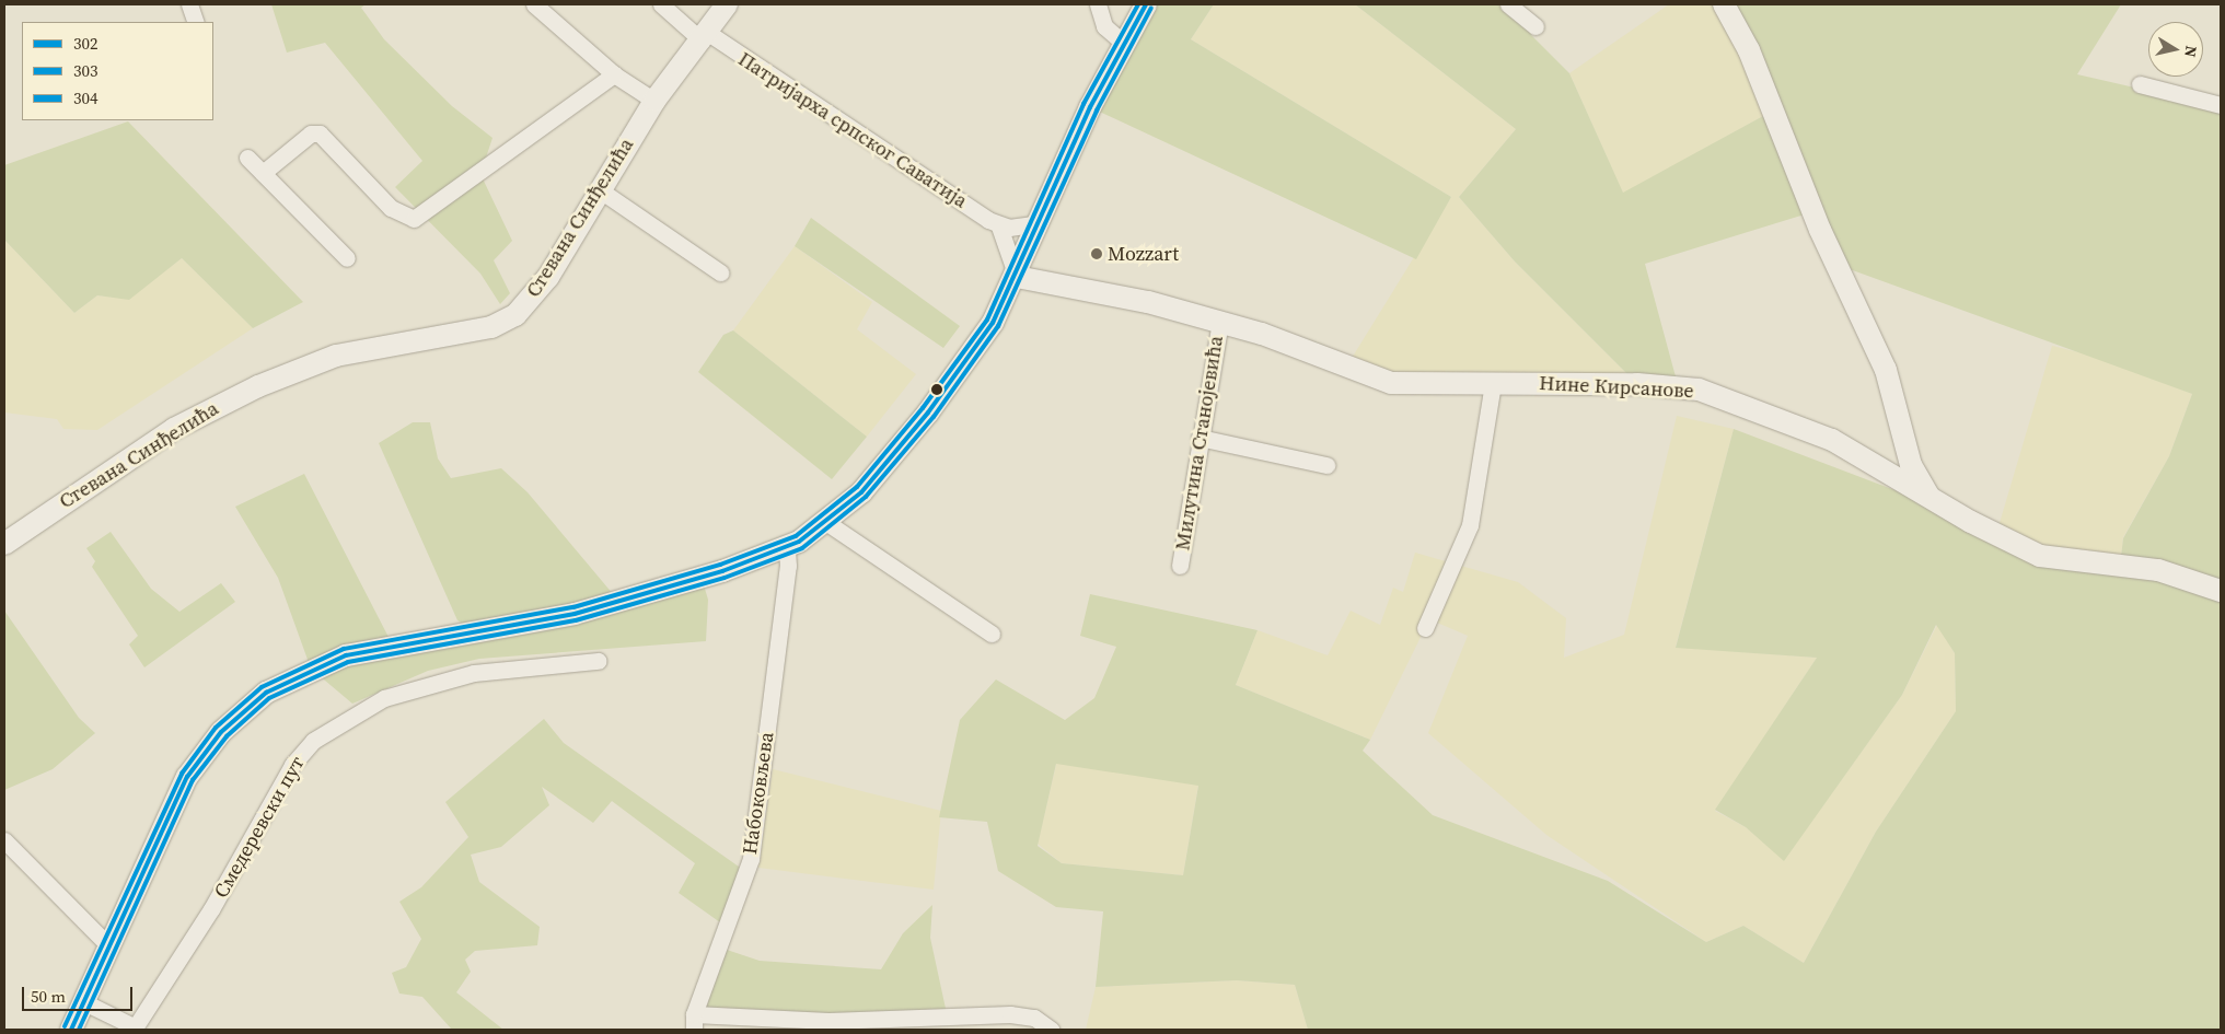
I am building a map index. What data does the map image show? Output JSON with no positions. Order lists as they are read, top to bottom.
{
  "streets": {
    "street": [
      "Патријарха српског Саватија",
      "Стевана Синђелића",
      "Нине Кирсанове",
      "Милутина Станојевића",
      "Набоковљева",
      "Смедеревски пут"
    ]
  },
  "crossings": [
    ["Патријарха српског Саватија", "Стевана Синђелића"],
    ["Нине Кирсанове", "Милутина Станојевића"]
  ],
  "places": ["Mozzart"],
  "lines": ["transit line 302", "transit line 304", "transit line 303"],
  "legend": ["302", "303", "304"],
  "scale_bar": "50 m",
  "north": "right"
}
